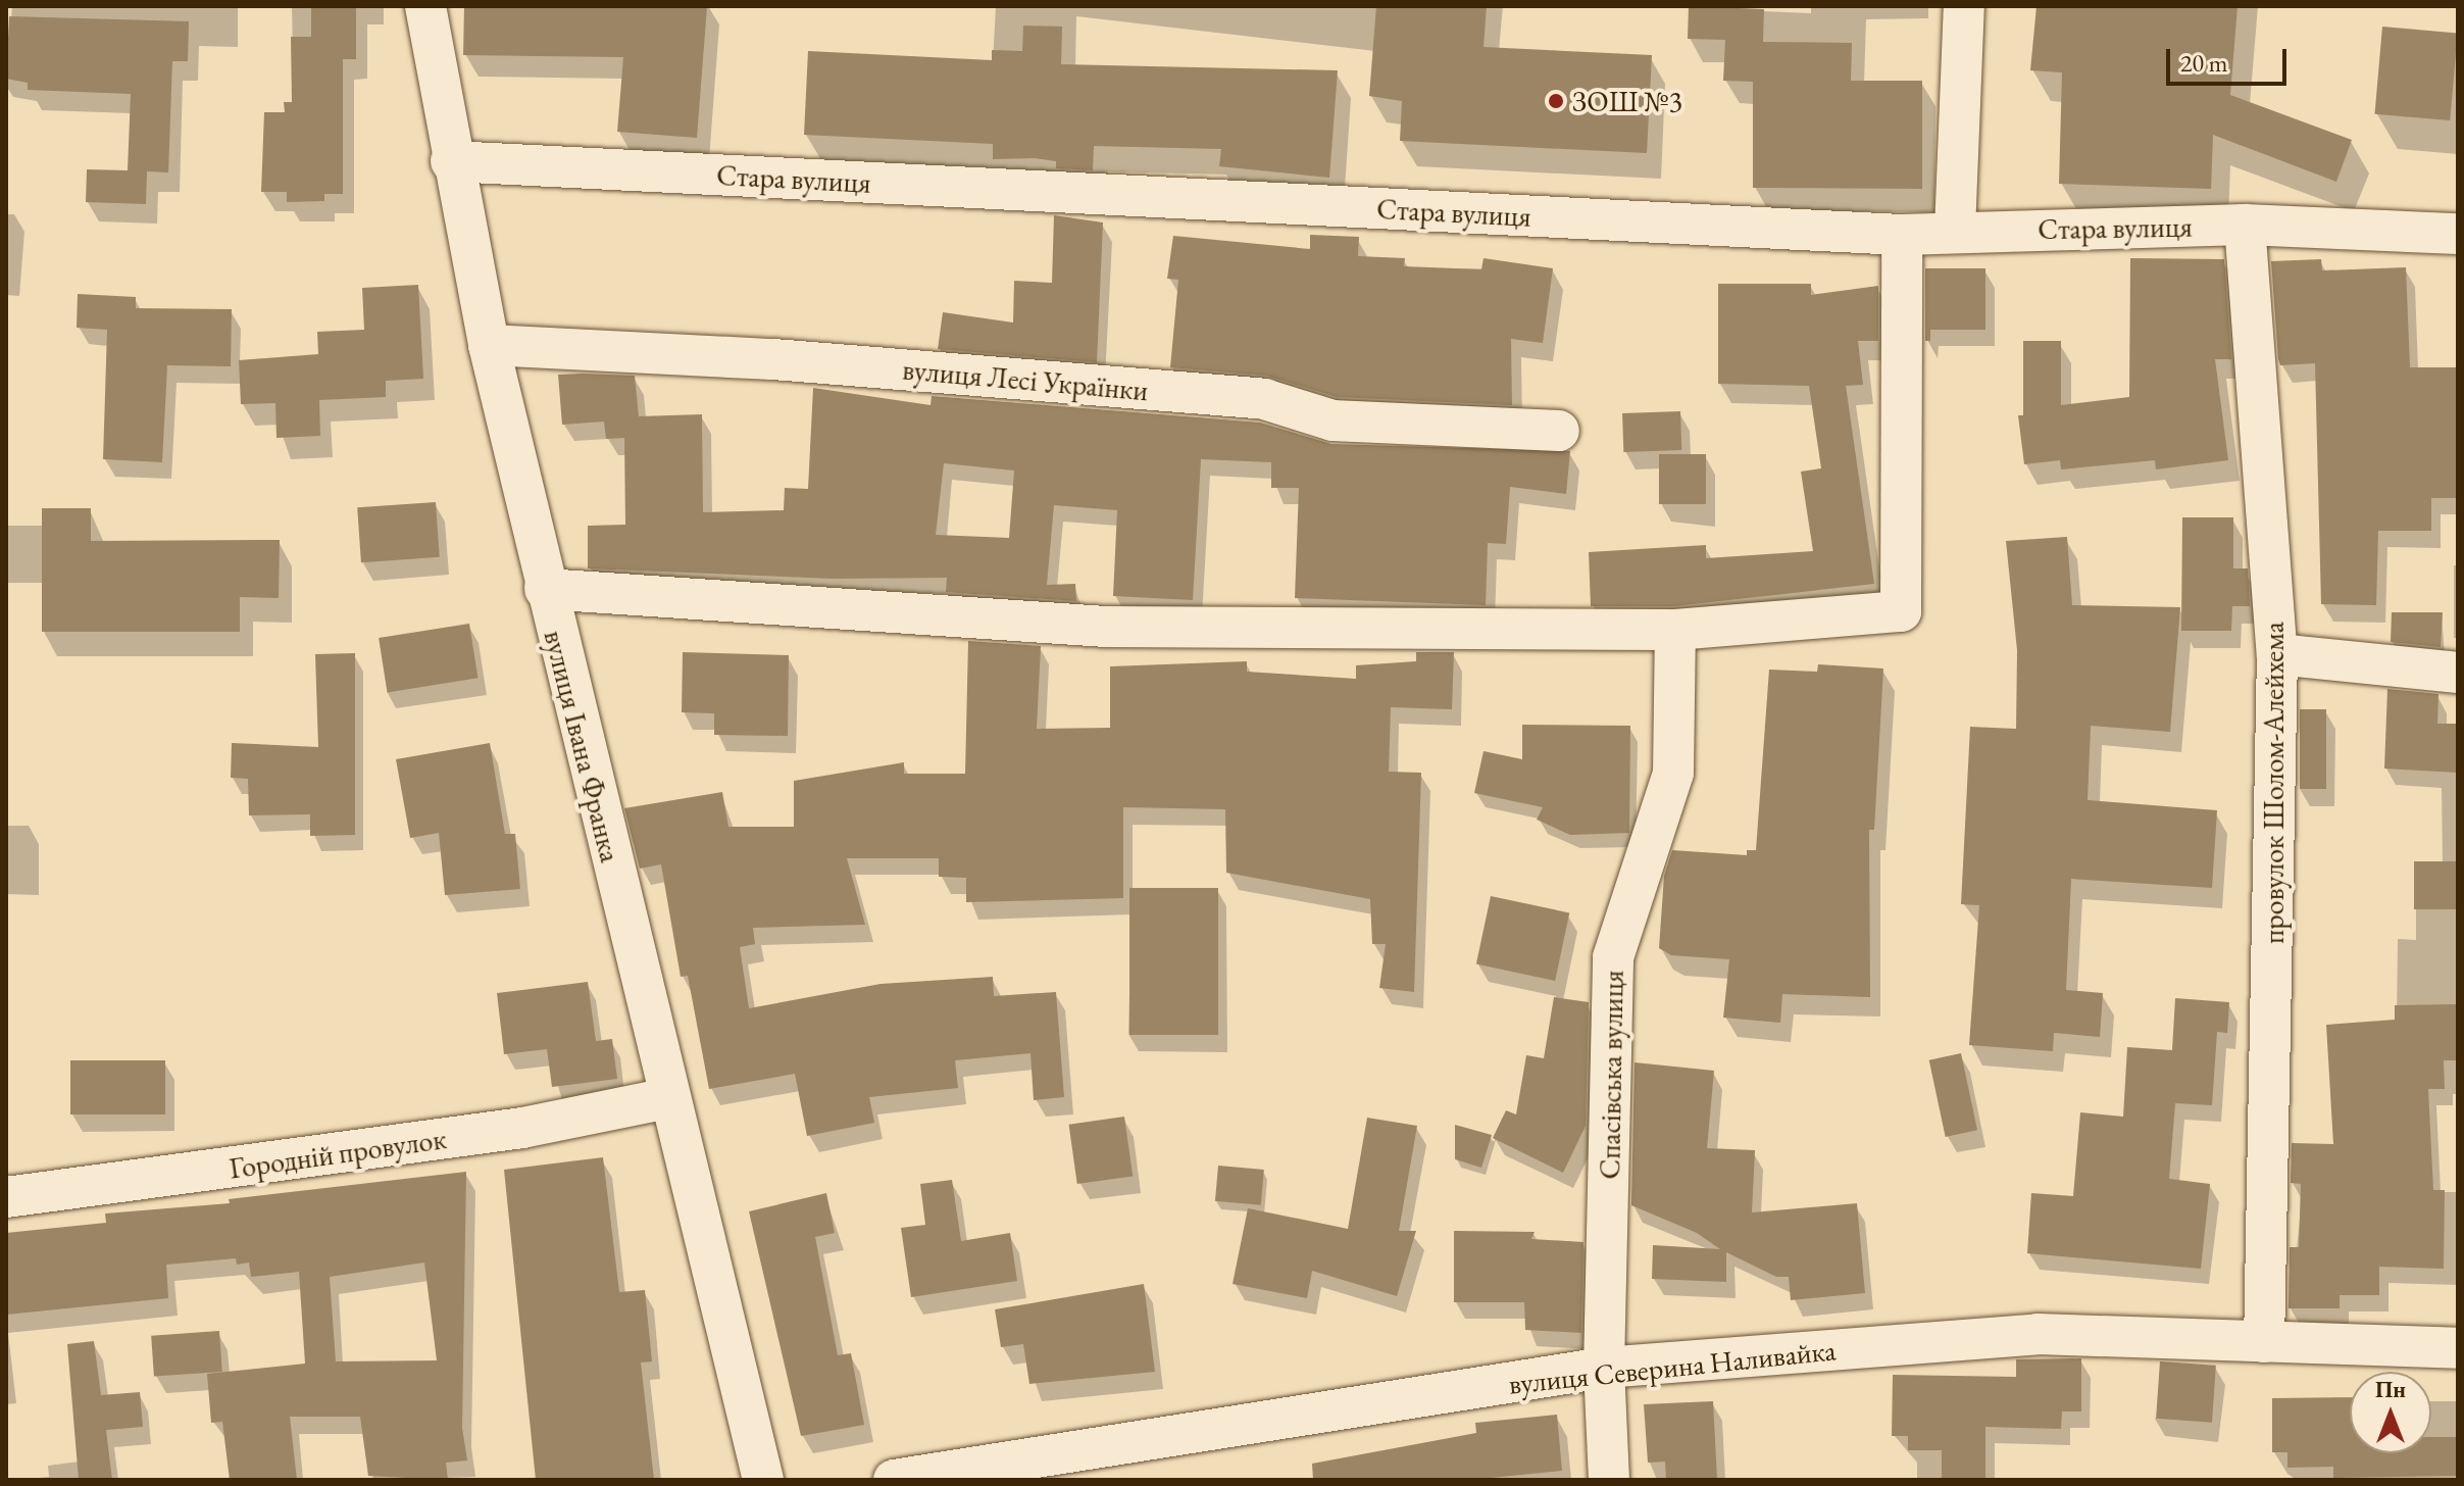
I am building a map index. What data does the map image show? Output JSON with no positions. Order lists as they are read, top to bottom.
{
  "streets": {
    "street": [
      "Стара вулиця",
      "вулиця Лесі Українки",
      "вулиця Івана Франка",
      "провулок Шолом-Алейхема",
      "Спасівська вулиця",
      "Городній провулок",
      "вулиця Северина Наливайка"
    ]
  },
  "crossings": [
    ["Стара вулиця", "вулиця Івана Франка"],
    ["Стара вулиця", "провулок Шолом-Алейхема"],
    ["вулиця Лесі Українки", "вулиця Івана Франка"],
    ["вулиця Івана Франка", "Городній провулок"],
    ["провулок Шолом-Алейхема", "вулиця Северина Наливайка"],
    ["Спасівська вулиця", "вулиця Северина Наливайка"]
  ],
  "places": ["ЗОШ №3"],
  "scale_bar": "20 m",
  "north": "top"
}
